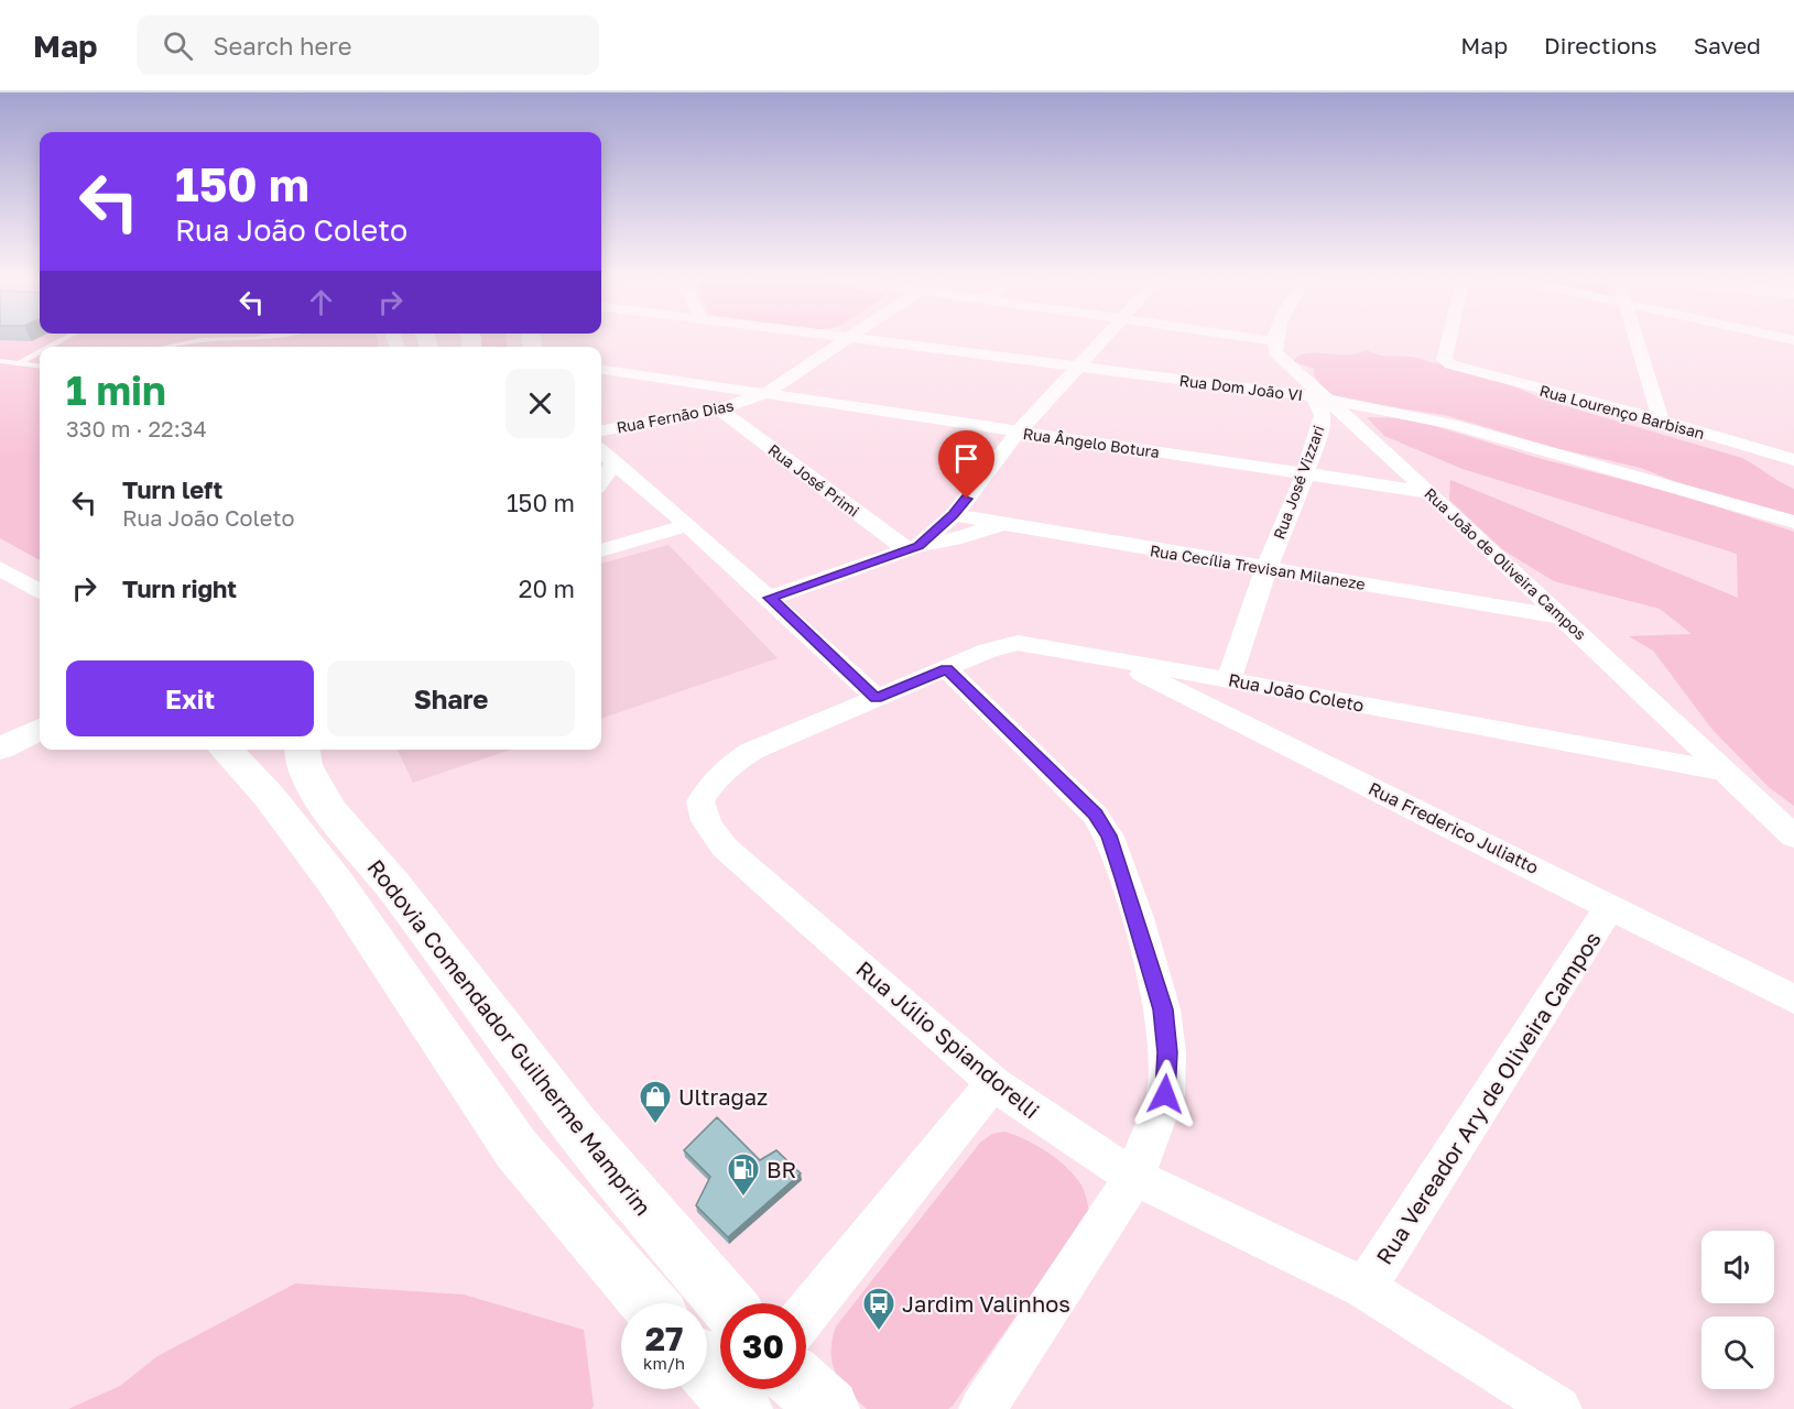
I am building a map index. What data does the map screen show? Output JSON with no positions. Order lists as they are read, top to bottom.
{
  "streets": {
    "main road": ["Rodovia Comendador Guilherme Mamprim"],
    "street": [
      "Rua Dom João VI",
      "Rua Lourenço Barbisan",
      "Rua Fernão Dias",
      "Rua Ângelo Botura",
      "Rua José Primi",
      "Rua José Vizzari",
      "Rua João de Oliveira Campos",
      "Rua Cecília Trevisan Milaneze",
      "Rua João Coleto",
      "Rua Frederico Juliatto",
      "Rua Júlio Spiandorelli",
      "Rua Vereador Ary de Oliveira Campos"
    ]
  },
  "crossings": [
    ["Rua Dom João VI", "Rua Fernão Dias"],
    ["Rua Dom João VI", "Rua José Vizzari"],
    ["Rua Dom João VI", "Rua João de Oliveira Campos"],
    ["Rua Fernão Dias", "Rua Ângelo Botura"],
    ["Rua Fernão Dias", "Rua José Primi"],
    ["Rua Ângelo Botura", "Rua José Vizzari"],
    ["Rua Ângelo Botura", "Rua João de Oliveira Campos"],
    ["Rua José Vizzari", "Rua João de Oliveira Campos"],
    ["Rua José Vizzari", "Rua Cecília Trevisan Milaneze"],
    ["Rua José Vizzari", "Rua João Coleto"],
    ["Rua João de Oliveira Campos", "Rua Cecília Trevisan Milaneze"],
    ["Rua João de Oliveira Campos", "Rua João Coleto"],
    ["Rua João Coleto", "Rua Frederico Juliatto"],
    ["Rua João Coleto", "Rua Júlio Spiandorelli"],
    ["Rua Frederico Juliatto", "Rua Vereador Ary de Oliveira Campos"],
    ["Rua Júlio Spiandorelli", "Rua Vereador Ary de Oliveira Campos"]
  ],
  "places": {
    "shop": ["Ultragaz"],
    "fuel station": ["BR"],
    "bus stop": ["Jardim Valinhos"]
  },
  "page": {
    "header": "Map",
    "search": "Search here",
    "nav": ["Map", "Directions", "Saved"],
    "turn": ["150 m", "Rua João Coleto"],
    "heading": ["1 min", "330 m · 22:34"],
    "list": [
      {
        "name": "Turn left",
        "note": "Rua João Coleto",
        "value": "150 m"
      },
      {
        "name": "Turn right",
        "value": "20 m"
      }
    ],
    "buttons": ["Exit", "Share"],
    "speed": "27 km/h",
    "limit": "30"
  }
}
